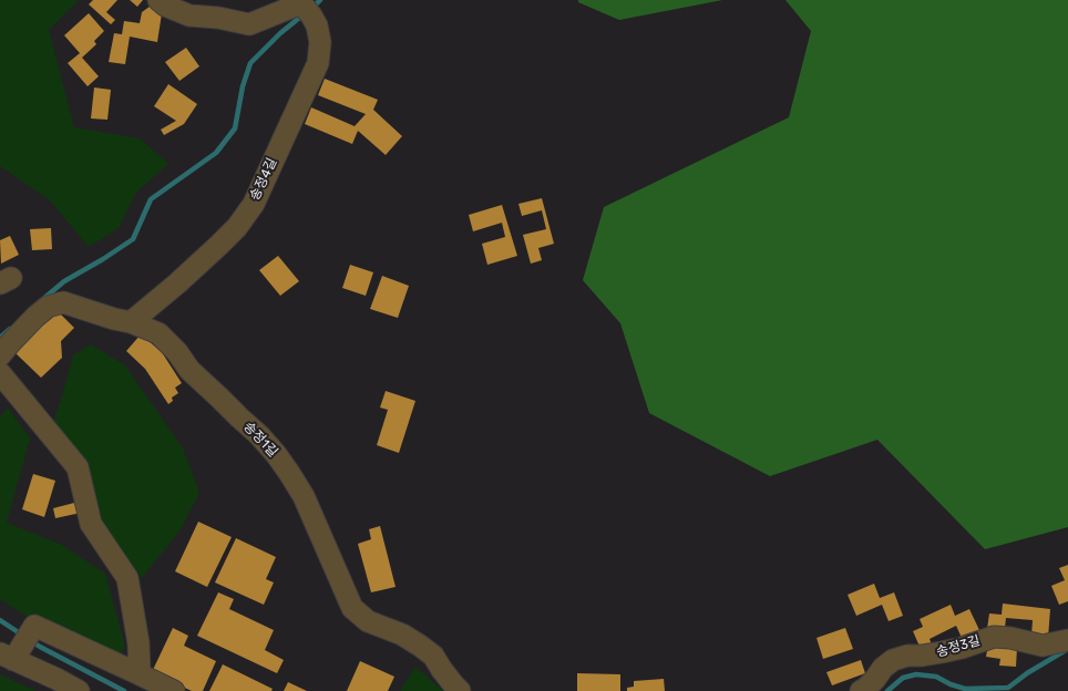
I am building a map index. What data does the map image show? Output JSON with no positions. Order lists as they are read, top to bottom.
{
  "streets": {
    "street": ["송정4길", "송정1길", "송정3길"]
  },
  "crossings": [
    ["송정4길", "송정1길"]
  ]
}
